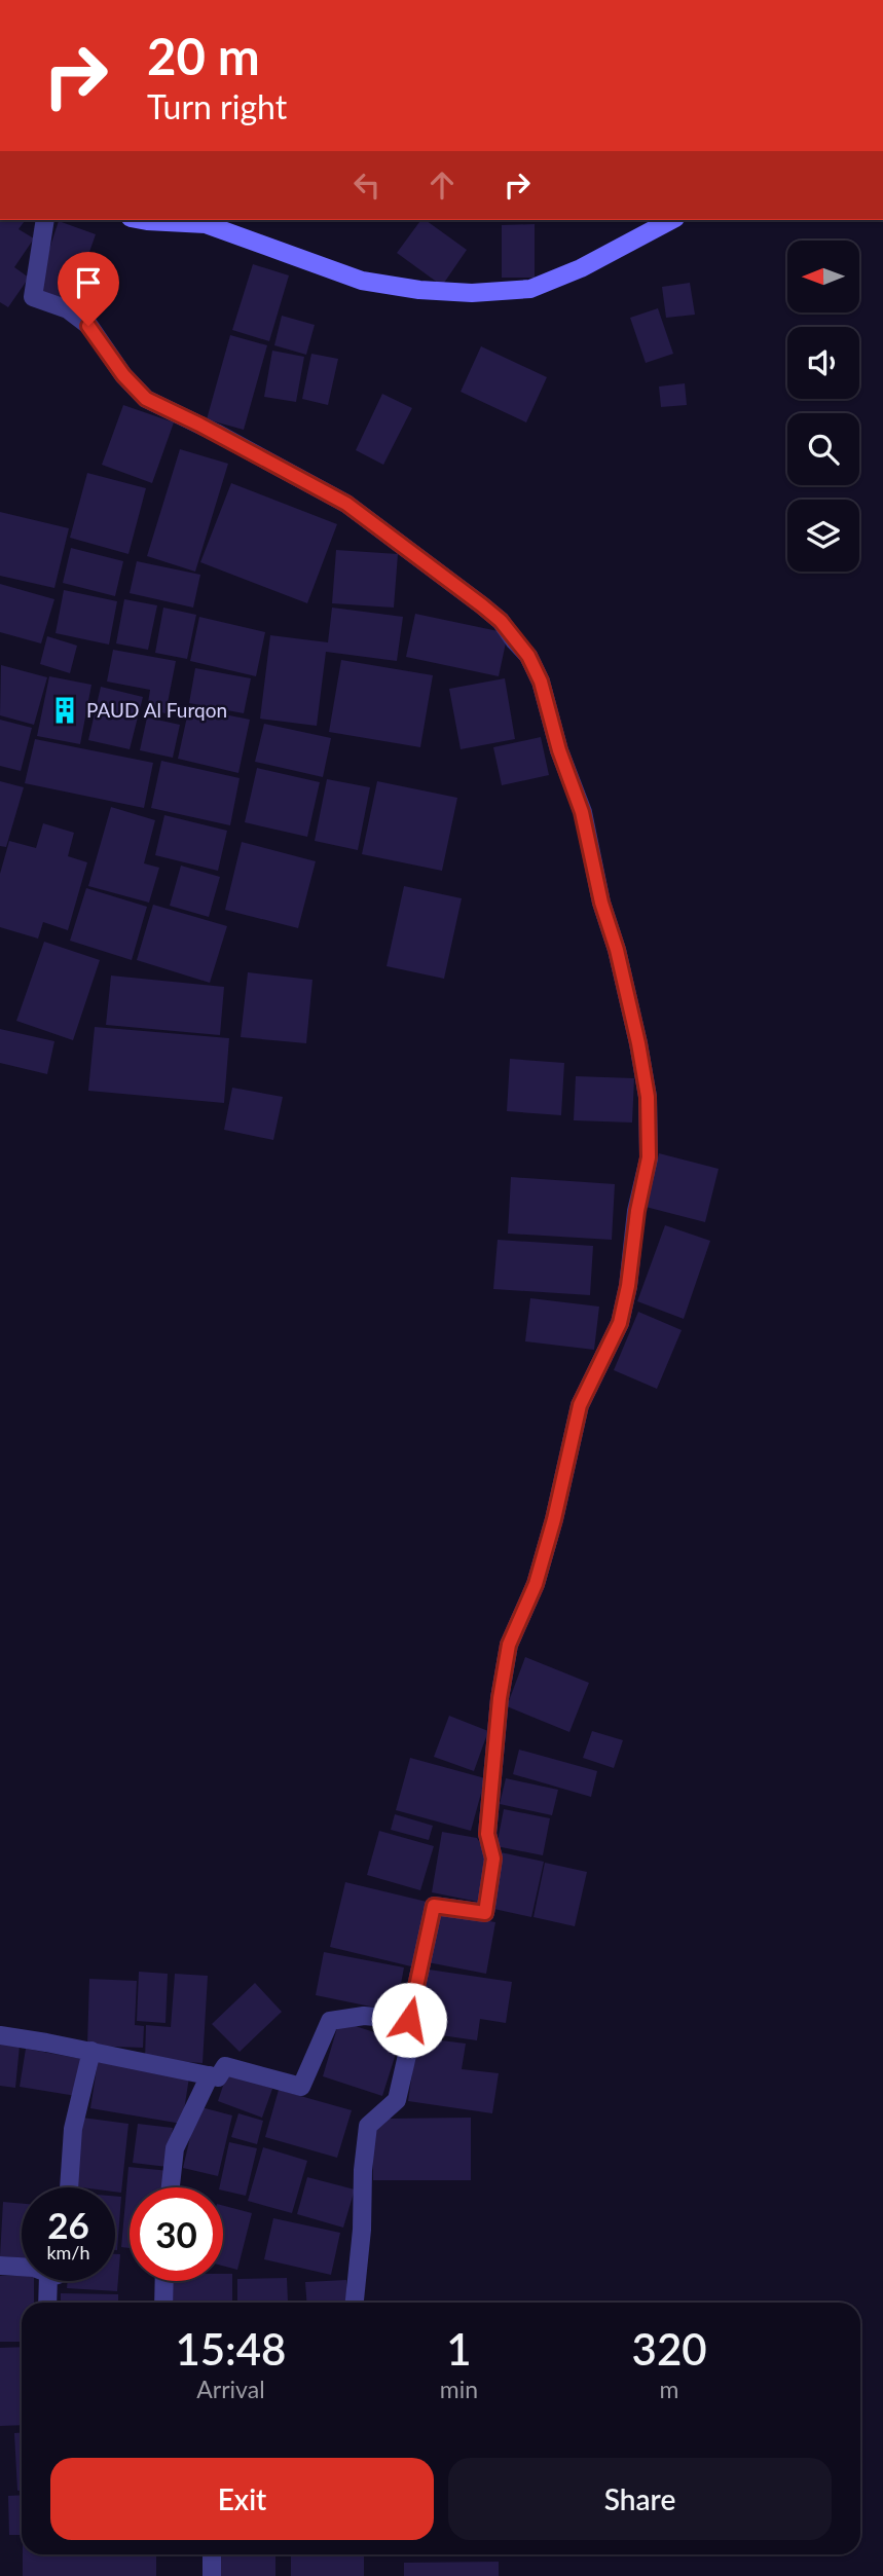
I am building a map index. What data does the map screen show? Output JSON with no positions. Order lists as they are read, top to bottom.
{
  "places": {
    "building": ["PAUD Al Furqon"]
  },
  "north": "left",
  "page": {
    "turn": ["20 m", "Turn right"],
    "speed": "26 km/h",
    "limit": "30",
    "eta": [
      "15:48",
      "Arrival",
      "1",
      "min",
      "320",
      "m"
    ],
    "buttons": ["Exit", "Share"]
  }
}
